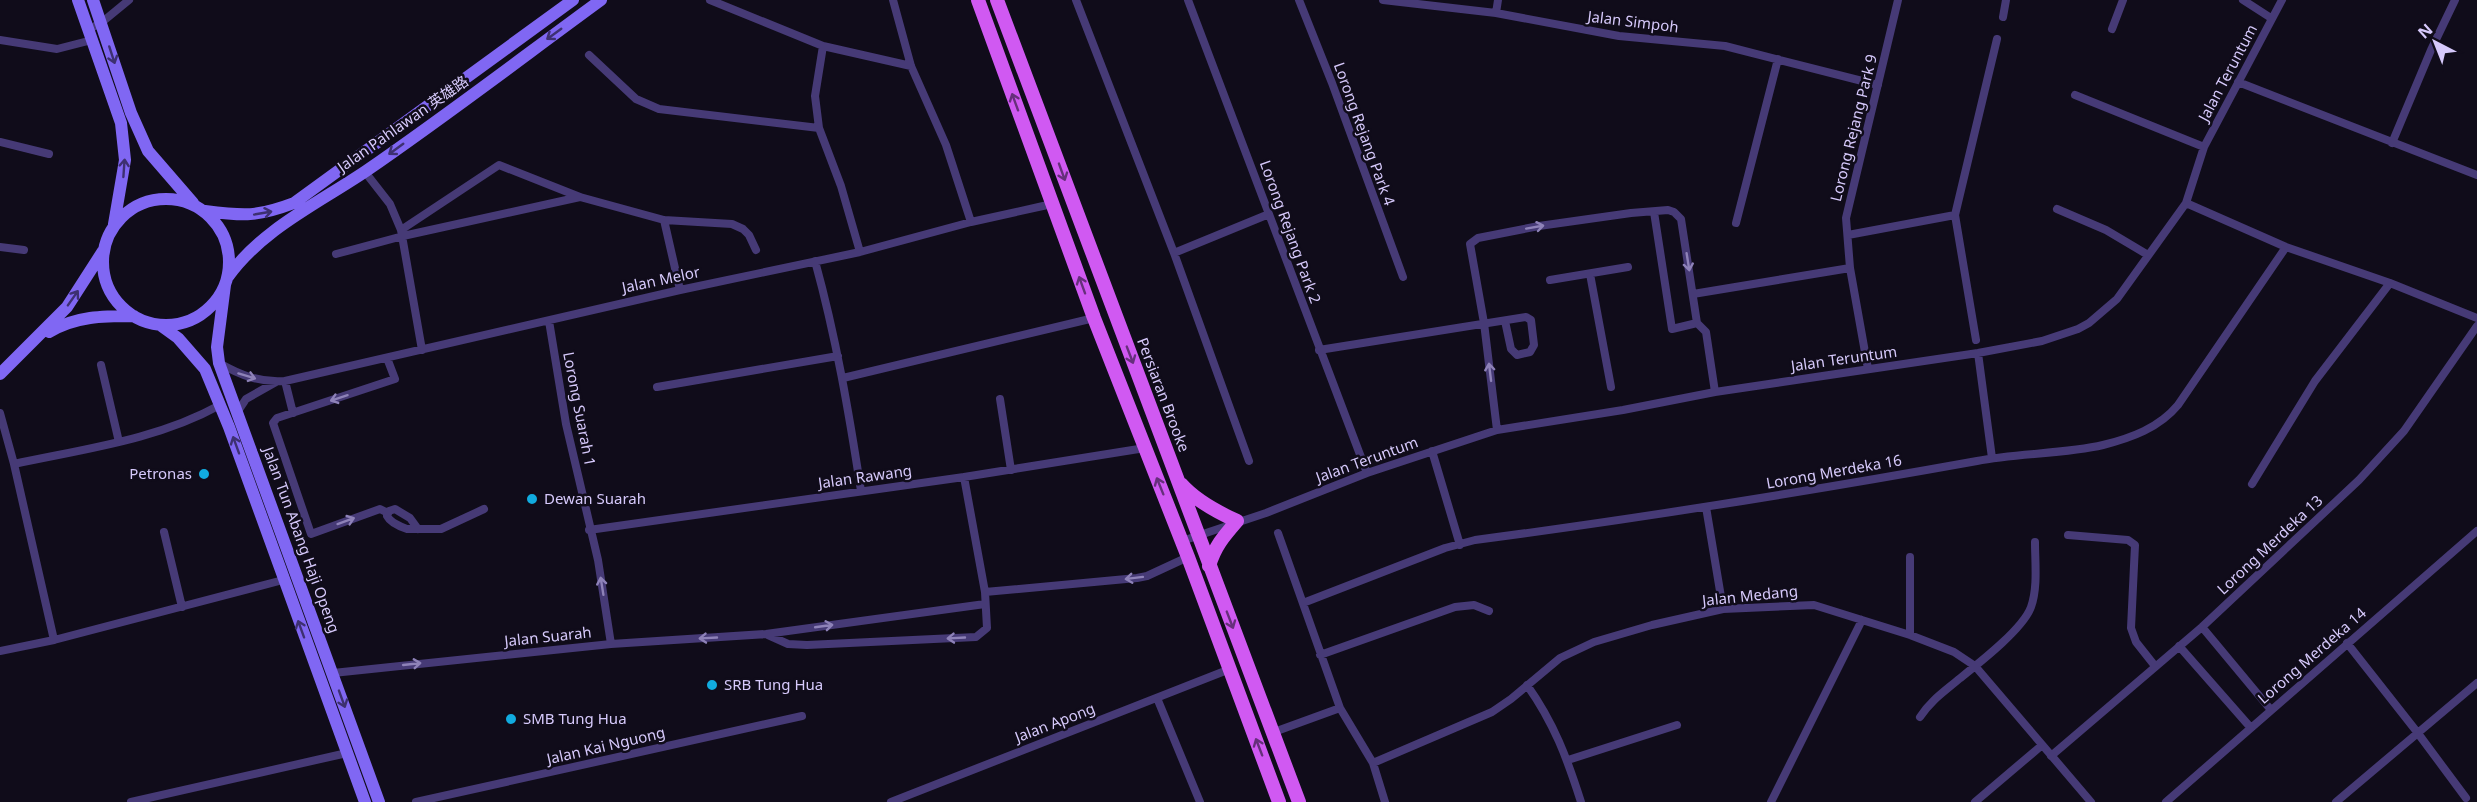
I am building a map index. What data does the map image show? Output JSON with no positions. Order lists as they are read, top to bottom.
{
  "streets": {
    "main road": ["Jalan Pahlawan 英雄路", "Persiaran Brooke", "Jalan Tun Abang Haji Openg"],
    "street": [
      "Jalan Simpoh",
      "Jalan Teruntum",
      "Lorong Rejang Park 9",
      "Lorong Rejang Park 4",
      "Lorong Rejang Park 2",
      "Jalan Melor",
      "Lorong Suarah 1",
      "Lorong Merdeka 16",
      "Jalan Rawang",
      "Lorong Merdeka 13",
      "Jalan Medang",
      "Jalan Suarah",
      "Lorong Merdeka 14",
      "Jalan Apong",
      "Jalan Kai Nguong"
    ]
  },
  "crossings": [
    ["Jalan Simpoh", "Lorong Rejang Park 9"],
    ["Jalan Teruntum", "Lorong Rejang Park 9"],
    ["Jalan Teruntum", "Lorong Rejang Park 2"],
    ["Jalan Teruntum", "Persiaran Brooke"],
    ["Jalan Pahlawan 英雄路", "Jalan Tun Abang Haji Openg"],
    ["Jalan Melor", "Lorong Suarah 1"],
    ["Jalan Melor", "Jalan Tun Abang Haji Openg"],
    ["Lorong Suarah 1", "Jalan Rawang"],
    ["Lorong Suarah 1", "Jalan Suarah"],
    ["Jalan Rawang", "Jalan Suarah"],
    ["Jalan Tun Abang Haji Openg", "Jalan Suarah"],
    ["Lorong Merdeka 13", "Jalan Medang"]
  ],
  "one_way": ["Lorong Suarah 1"],
  "places": [
    "Petronas",
    "Dewan Suarah",
    "SRB Tung Hua",
    "SMB Tung Hua"
  ],
  "north": "top left"
}
